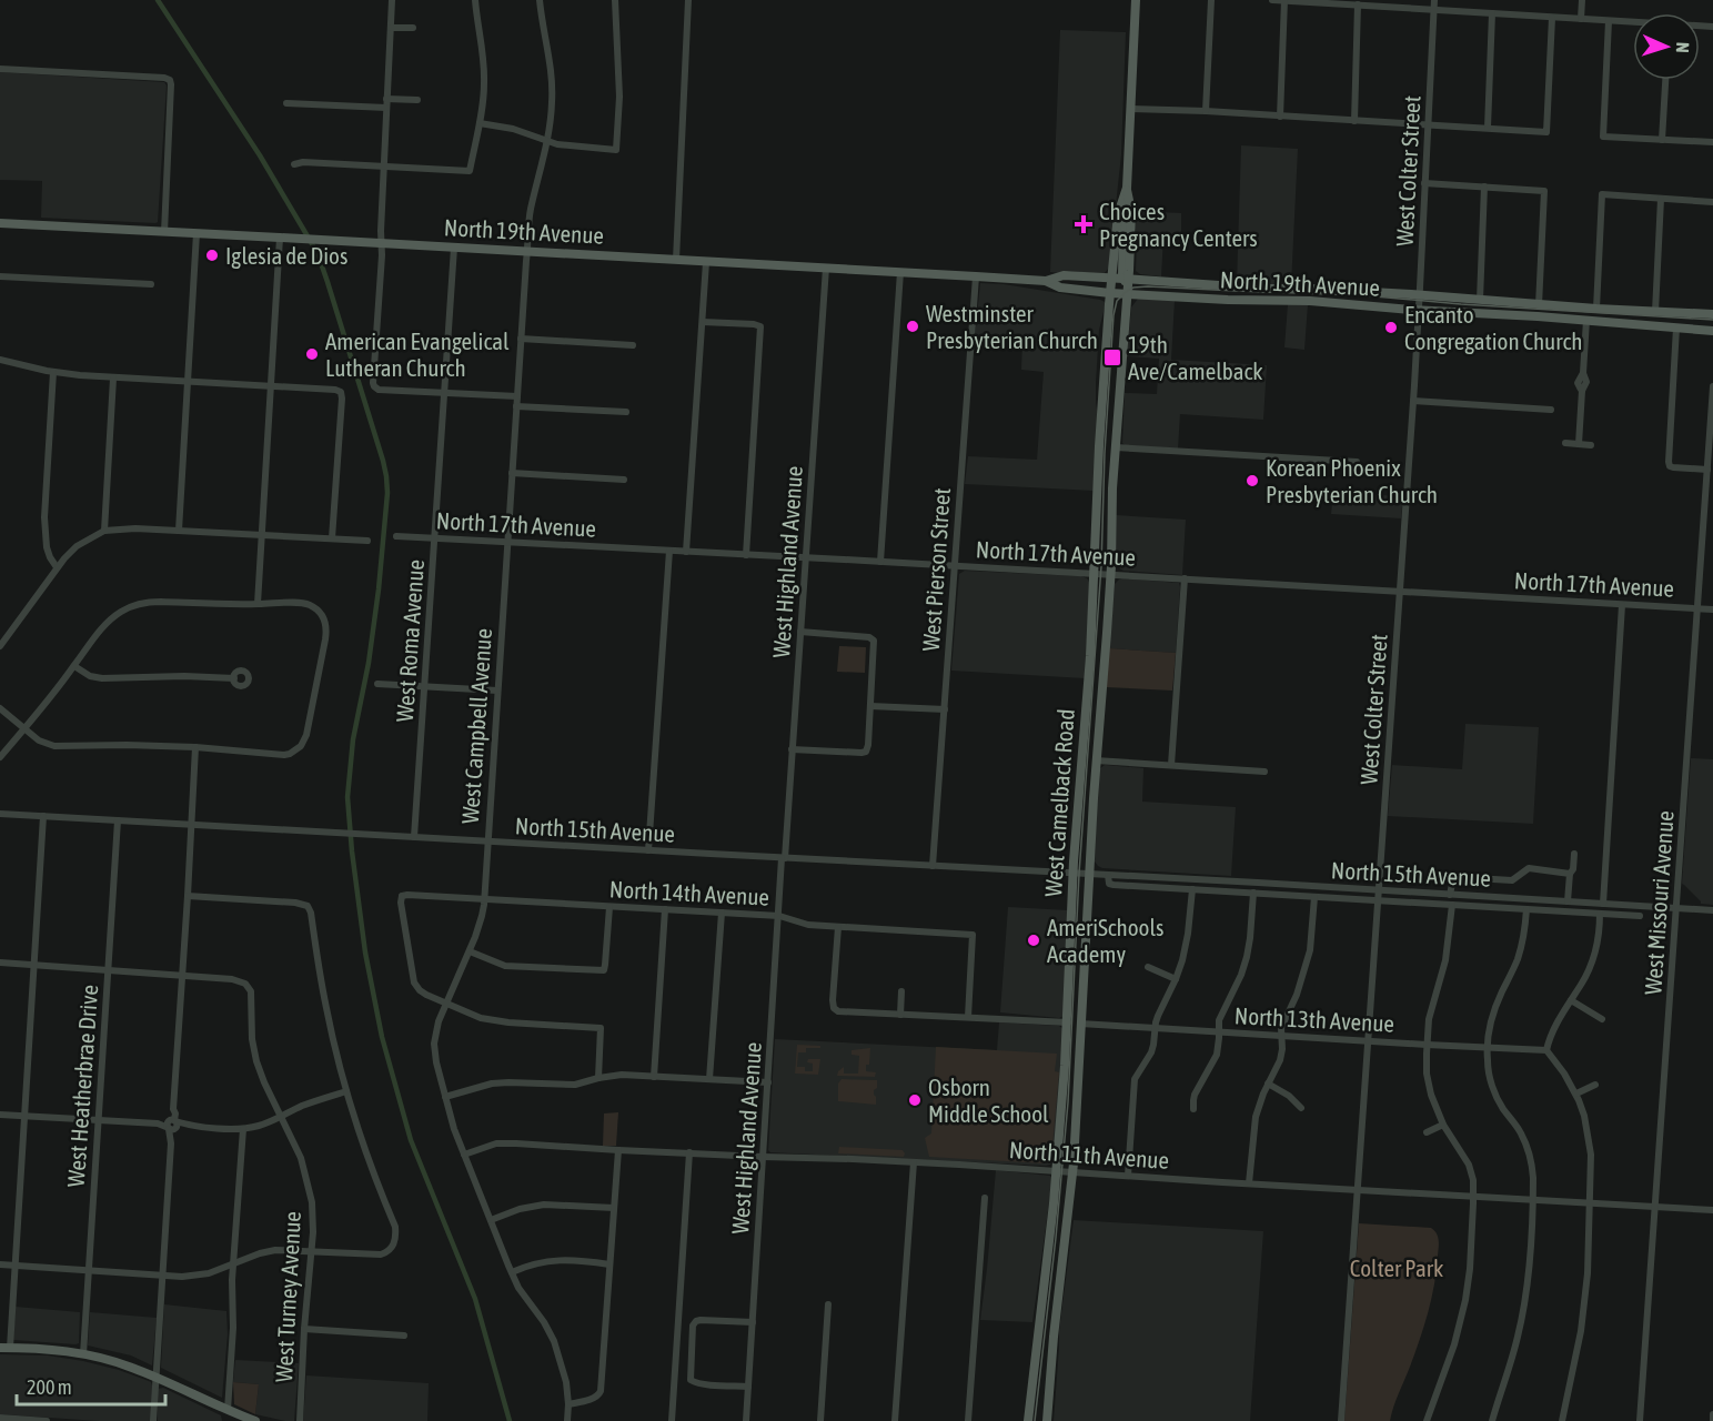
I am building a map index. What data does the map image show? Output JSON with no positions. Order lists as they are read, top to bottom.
{
  "streets": {
    "main road": ["North 19th Avenue", "West Camelback Road"],
    "street": [
      "West Colter Street",
      "North 17th Avenue",
      "West Highland Avenue",
      "West Pierson Street",
      "West Roma Avenue",
      "West Campbell Avenue",
      "North 15th Avenue",
      "North 14th Avenue",
      "West Missouri Avenue",
      "North 13th Avenue",
      "West Heatherbrae Drive",
      "North 11th Avenue",
      "West Turney Avenue"
    ]
  },
  "crossings": [
    ["West Colter Street", "North 19th Avenue"],
    ["West Colter Street", "North 17th Avenue"],
    ["West Colter Street", "North 15th Avenue"],
    ["West Colter Street", "North 13th Avenue"],
    ["West Colter Street", "North 11th Avenue"],
    ["North 19th Avenue", "West Highland Avenue"],
    ["North 19th Avenue", "West Pierson Street"],
    ["North 19th Avenue", "West Roma Avenue"],
    ["North 19th Avenue", "West Campbell Avenue"],
    ["North 19th Avenue", "West Camelback Road"],
    ["North 17th Avenue", "West Highland Avenue"],
    ["North 17th Avenue", "West Pierson Street"],
    ["North 17th Avenue", "West Roma Avenue"],
    ["North 17th Avenue", "West Campbell Avenue"],
    ["North 17th Avenue", "West Camelback Road"],
    ["North 17th Avenue", "West Missouri Avenue"],
    ["West Highland Avenue", "North 15th Avenue"],
    ["West Highland Avenue", "North 14th Avenue"],
    ["West Highland Avenue", "North 11th Avenue"],
    ["West Pierson Street", "North 15th Avenue"],
    ["West Roma Avenue", "North 15th Avenue"],
    ["West Campbell Avenue", "North 15th Avenue"],
    ["West Campbell Avenue", "North 14th Avenue"],
    ["West Campbell Avenue", "North 11th Avenue"],
    ["West Camelback Road", "North 15th Avenue"],
    ["West Camelback Road", "North 13th Avenue"],
    ["West Camelback Road", "North 11th Avenue"],
    ["North 15th Avenue", "West Missouri Avenue"],
    ["North 15th Avenue", "West Heatherbrae Drive"],
    ["West Missouri Avenue", "North 11th Avenue"]
  ],
  "parks": ["Colter Park"],
  "places": {
    "health": ["Choices Pregnancy Centers"],
    "other": [
      "Iglesia de Dios",
      "Westminster Presbyterian Church",
      "Encanto Congregation Church",
      "American Evangelical Lutheran Church",
      "Korean Phoenix Presbyterian Church",
      "AmeriSchools Academy",
      "Osborn Middle School"
    ],
    "transit": ["19th Ave/Camelback"]
  },
  "scale_bar": "200 m",
  "north": "right"
}
